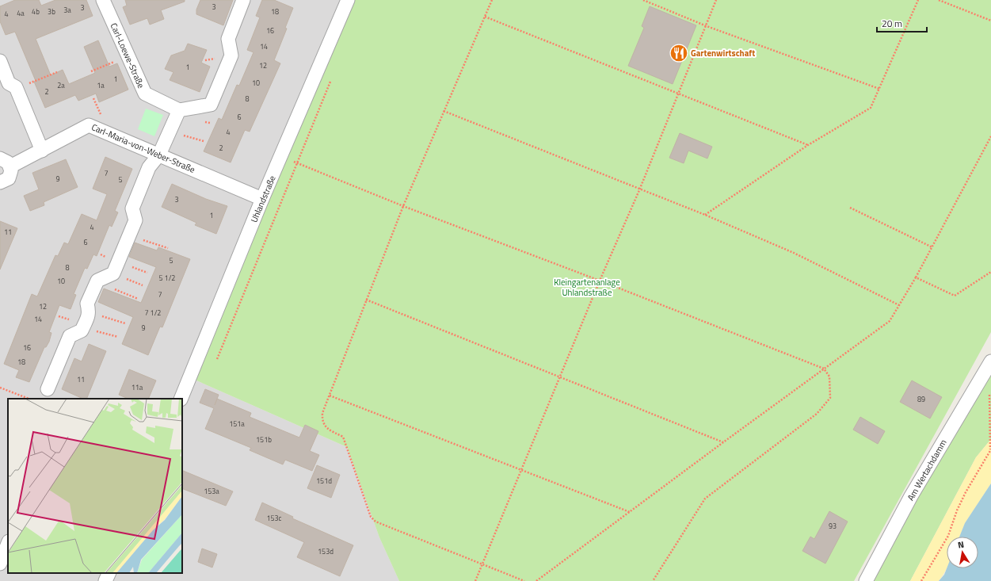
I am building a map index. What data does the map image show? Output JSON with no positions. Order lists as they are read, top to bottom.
{
  "streets": {
    "street": [
      "Carl-Loewe-Straße",
      "Carl-Maria-von-Weber-Straße",
      "Uhlandstraße",
      "Am Wertachdamm"
    ]
  },
  "crossings": [
    ["Carl-Maria-von-Weber-Straße", "Uhlandstraße"]
  ],
  "parks": ["Kleingartenanlage Uhlandstraße"],
  "places": {
    "restaurant": ["Gartenwirtschaft"]
  },
  "house_numbers": [
    "3",
    "3",
    "3a",
    "4b",
    "3b",
    "18",
    "4a",
    "4",
    "16",
    "14",
    "12",
    "1",
    "1",
    "10",
    "2a",
    "1a",
    "2",
    "8",
    "6",
    "4",
    "2",
    "7",
    "9",
    "5",
    "3",
    "1",
    "4",
    "11",
    "6",
    "5",
    "8",
    "5 1/2",
    "10",
    "7",
    "12",
    "7 1/2",
    "14",
    "9",
    "16",
    "18",
    "11",
    "11a",
    "89",
    "151a",
    "151b",
    "151d",
    "153a",
    "153c",
    "93",
    "153d"
  ],
  "scale_bar": "20 m",
  "north": "top"
}
